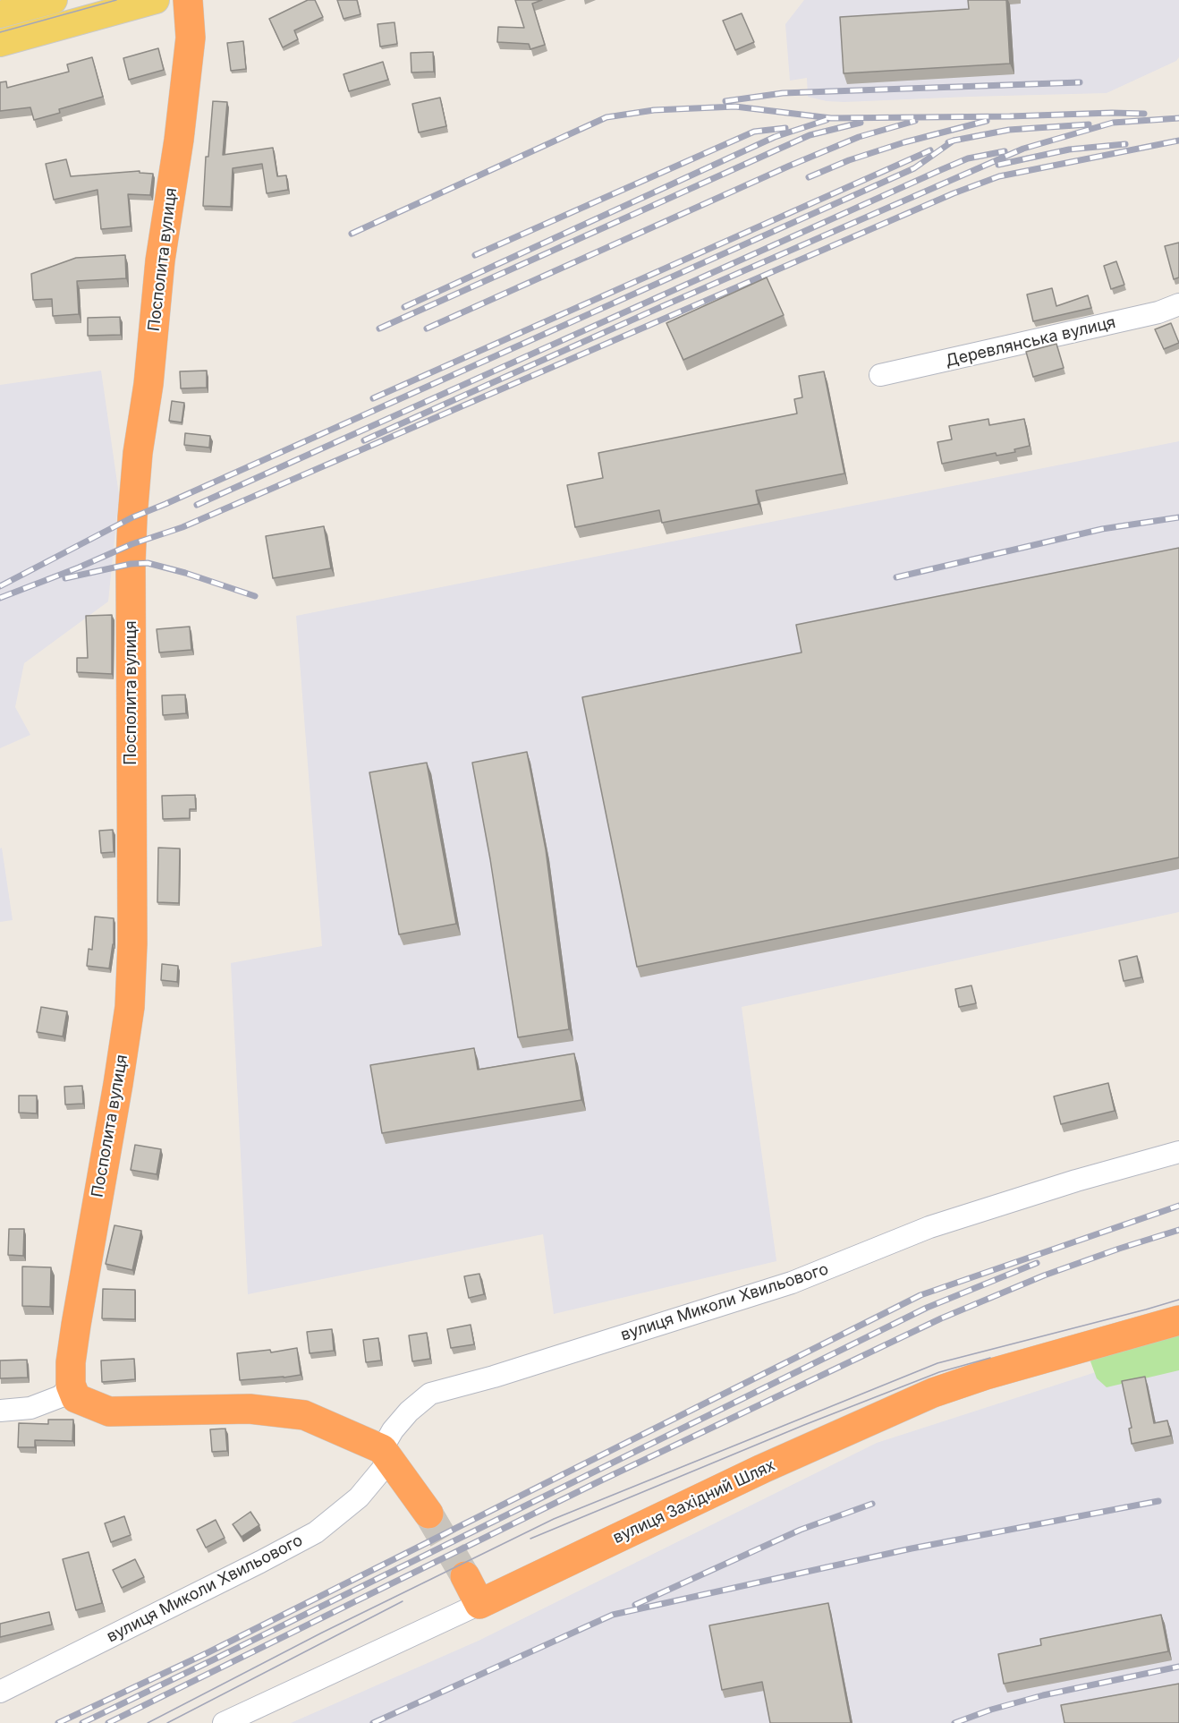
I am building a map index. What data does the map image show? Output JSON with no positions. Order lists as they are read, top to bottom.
{
  "streets": {
    "highway": ["Посполита вулиця", "вулиця Західний Шлях"],
    "street": ["Деревлянська вулиця", "вулиця Миколи Хвильового"]
  }
}
